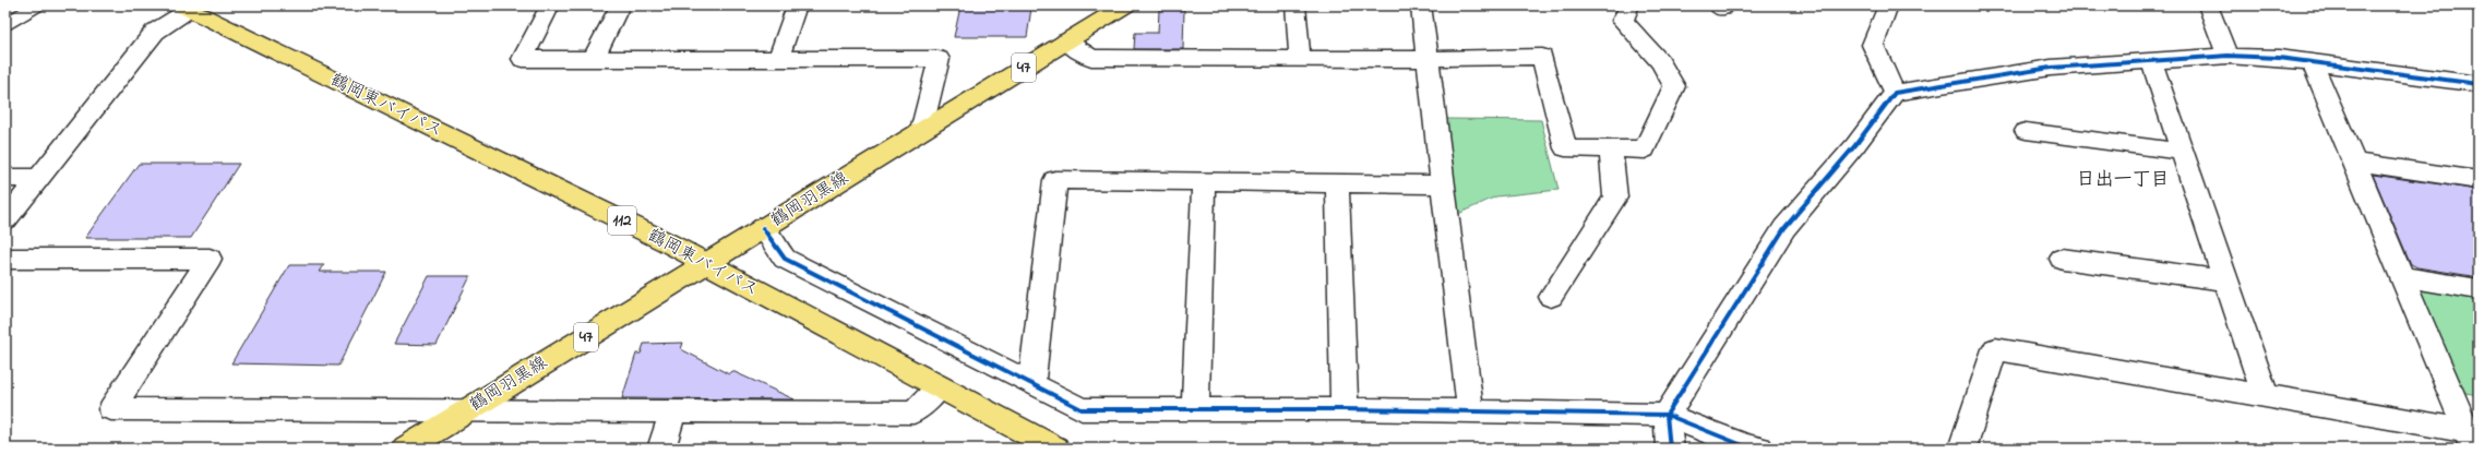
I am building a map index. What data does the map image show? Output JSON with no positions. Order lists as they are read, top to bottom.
{
  "streets": {
    "main road": [
      "47",
      "鶴岡東バイパス",
      "鶴岡羽黒線",
      "112"
    ]
  },
  "crossings": [
    ["鶴岡東バイパス", "鶴岡羽黒線"]
  ],
  "districts": ["日出一丁目"]
}
